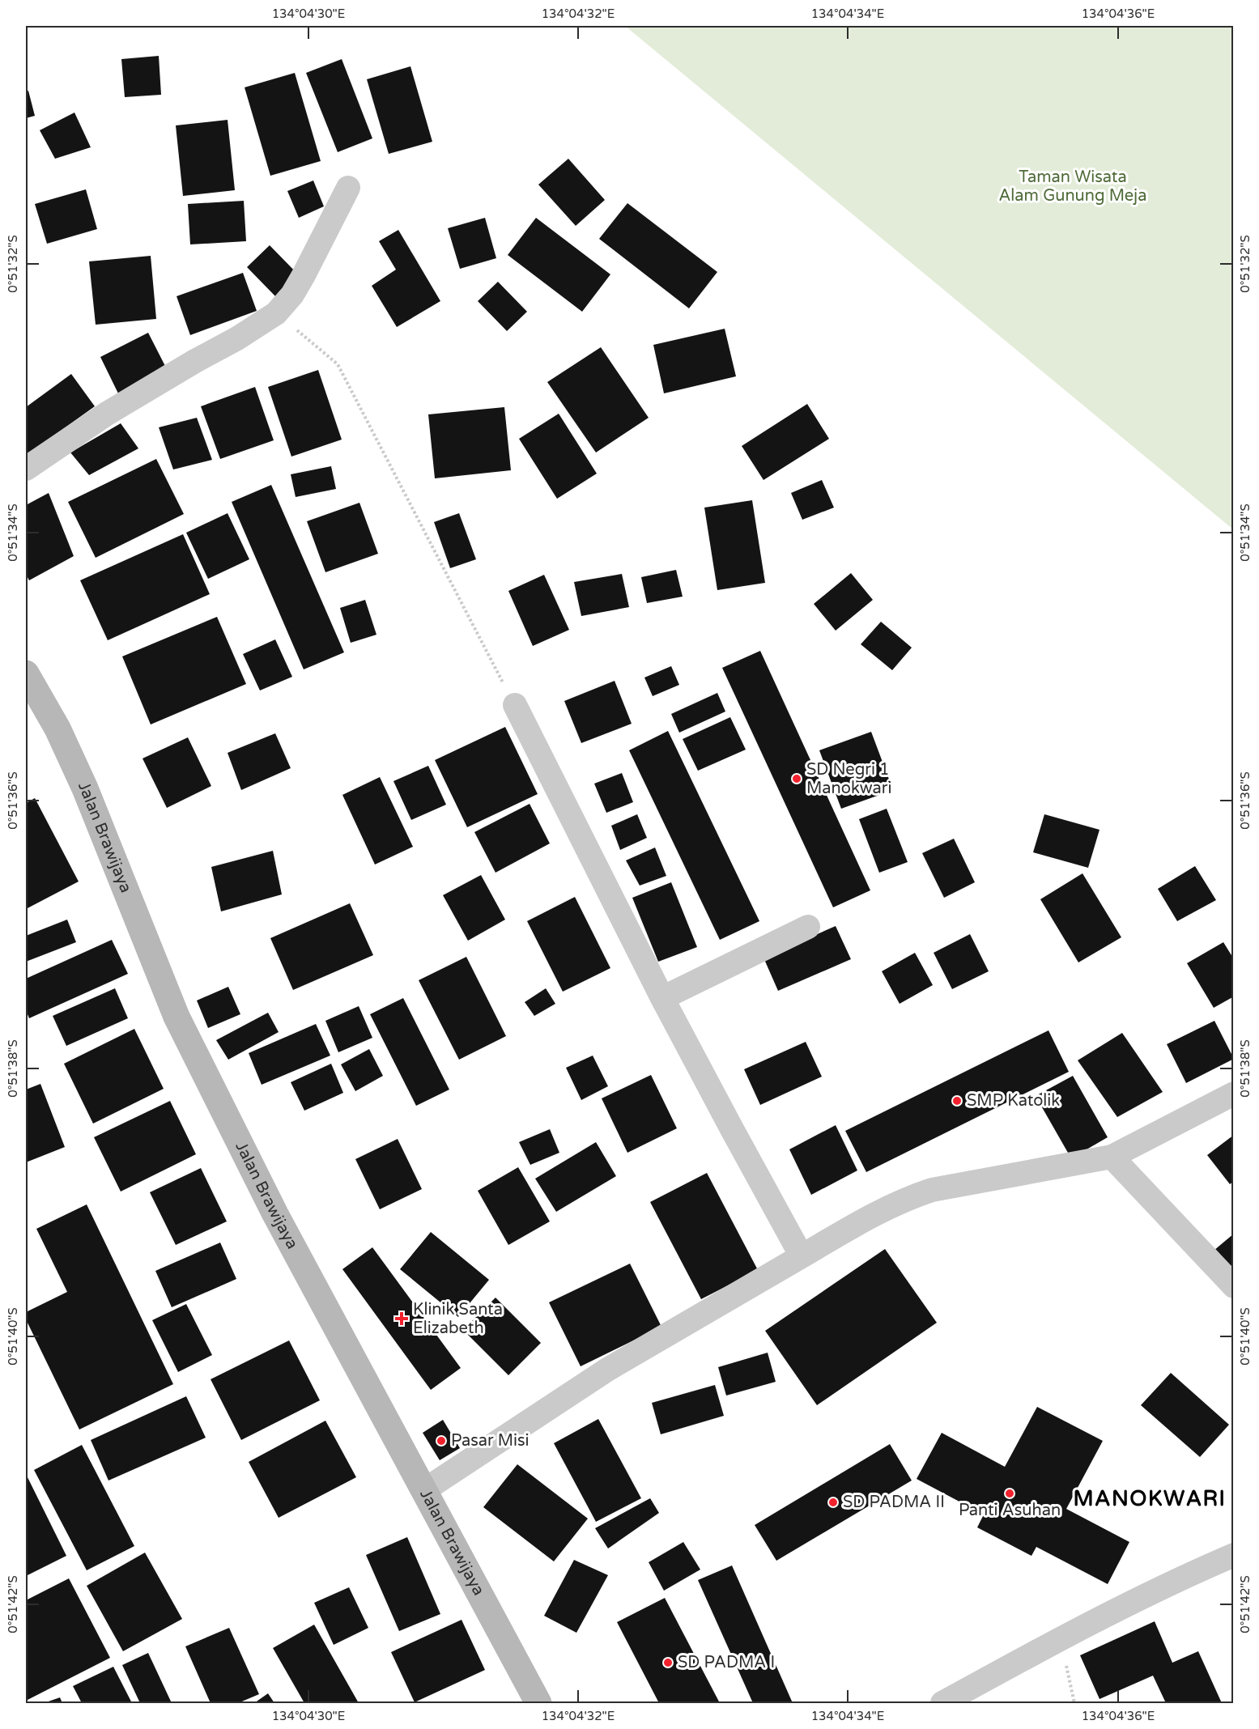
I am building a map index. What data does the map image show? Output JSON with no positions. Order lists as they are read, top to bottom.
{
  "streets": {
    "street": ["Jalan Brawijaya"]
  },
  "districts": ["MANOKWARI"],
  "parks": ["Taman Wisata Alam Gunung Meja"],
  "places": {
    "other": [
      "SD Negri 1 Manokwari",
      "SMP Katolik",
      "Pasar Misi",
      "Panti Asuhan",
      "SD PADMA II",
      "SD PADMA I"
    ],
    "health": ["Klinik Santa Elizabeth"]
  },
  "coordinates": [
    "134°04'30\"E",
    "134°04'32\"E",
    "134°04'34\"E",
    "134°04'36\"E",
    "0°51'32\"S",
    "0°51'34\"S",
    "0°51'36\"S",
    "0°51'38\"S",
    "0°51'40\"S",
    "0°51'42\"S"
  ]
}
